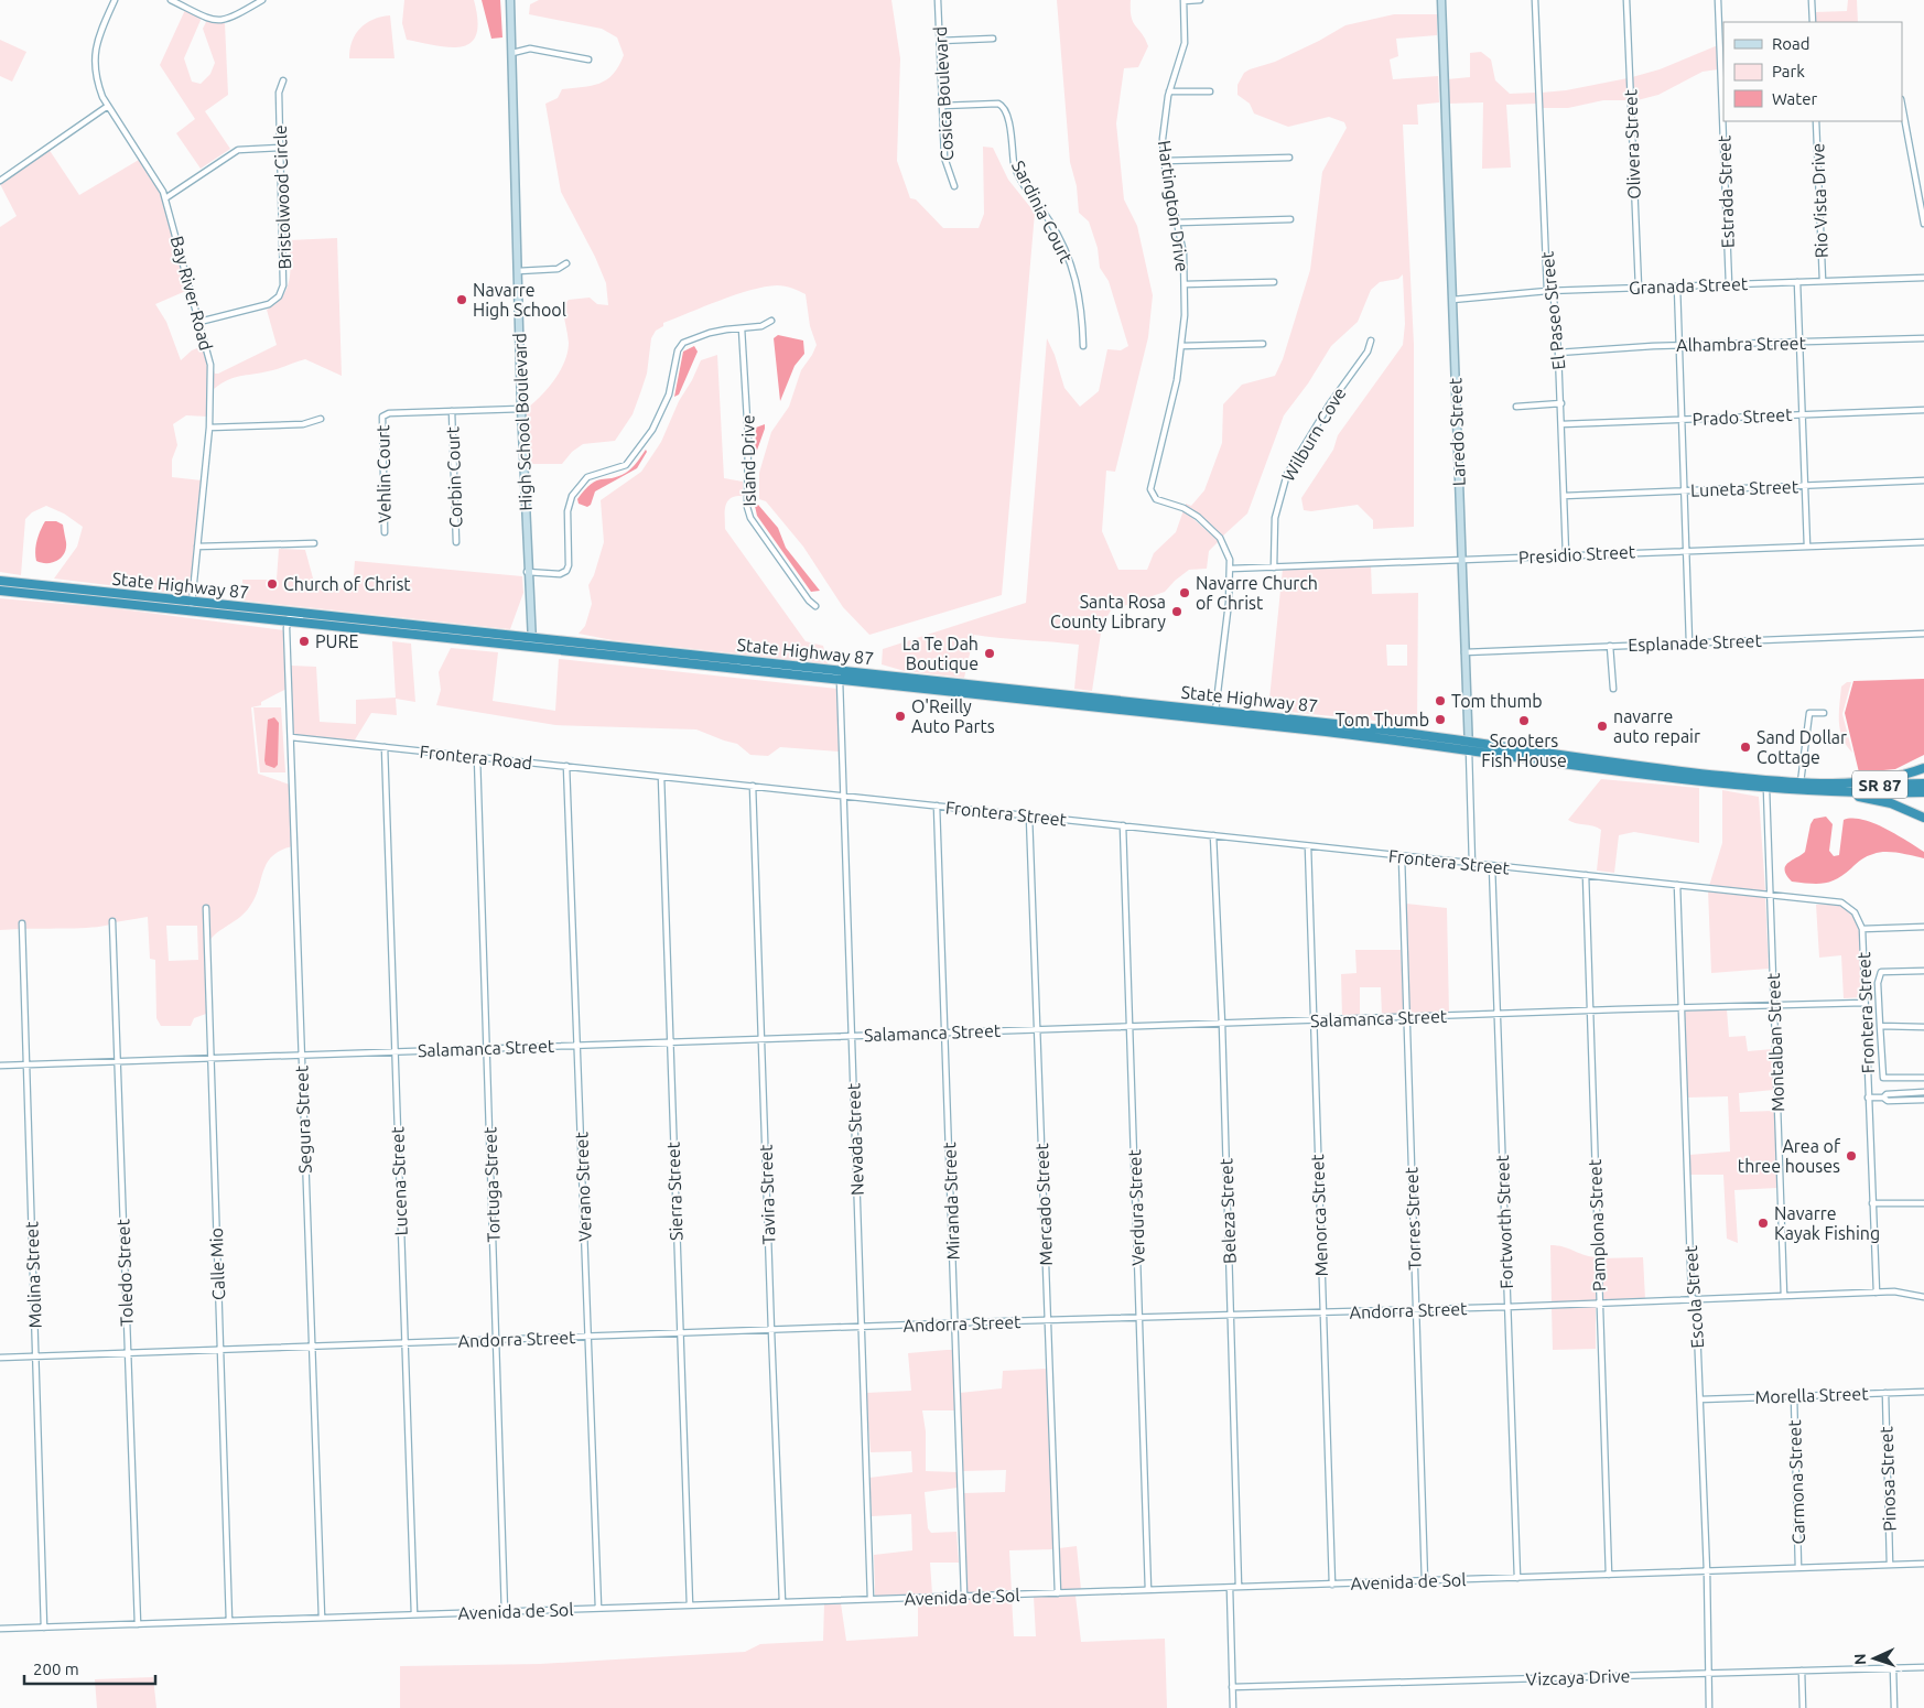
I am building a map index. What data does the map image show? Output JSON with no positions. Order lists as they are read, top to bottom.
{
  "streets": {
    "highway": ["State Highway 87", "SR 87"],
    "street": [
      "Cosica Boulevard",
      "Olivera Street",
      "Estrada Street",
      "Bristolwood Circle",
      "Rio Vista Drive",
      "Hartington Drive",
      "Sardinia Court",
      "Granada Street",
      "Bay River Road",
      "El Paseo Street",
      "Alhambra Street",
      "Prado Street",
      "High School Boulevard",
      "Laredo Street",
      "Wilburn Cove",
      "Island Drive",
      "Vehlin Court",
      "Corbin Court",
      "Luneta Street",
      "Presidio Street",
      "Esplanade Street",
      "Frontera Road",
      "Frontera Street",
      "Salamanca Street",
      "Montalban Street",
      "Segura Street",
      "Nevada Street",
      "Lucena Street",
      "Tortuga Street",
      "Verano Street",
      "Sierra Street",
      "Tavira Street",
      "Miranda Street",
      "Mercado Street",
      "Verdura Street",
      "Beleza Street",
      "Menorca Street",
      "Torres Street",
      "Fortworth Street",
      "Pamplona Street",
      "Calle Mio",
      "Toledo Street",
      "Molina Street",
      "Escola Street",
      "Andorra Street",
      "Morella Street",
      "Pinosa Street",
      "Carmona Street",
      "Avenida de Sol",
      "Vizcaya Drive"
    ]
  },
  "crossings": [
    ["Cosica Boulevard", "Sardinia Court"],
    ["Olivera Street", "Granada Street"],
    ["Estrada Street", "Granada Street"],
    ["Bristolwood Circle", "Bay River Road"],
    ["Rio Vista Drive", "Granada Street"],
    ["Hartington Drive", "Presidio Street"],
    ["Granada Street", "El Paseo Street"],
    ["Granada Street", "Laredo Street"],
    ["Bay River Road", "State Highway 87"],
    ["Bay River Road", "SR 87"],
    ["El Paseo Street", "Alhambra Street"],
    ["El Paseo Street", "Prado Street"],
    ["El Paseo Street", "Luneta Street"],
    ["El Paseo Street", "Presidio Street"],
    ["High School Boulevard", "State Highway 87"],
    ["High School Boulevard", "SR 87"],
    ["Laredo Street", "Presidio Street"],
    ["Laredo Street", "State Highway 87"],
    ["Laredo Street", "Esplanade Street"],
    ["Laredo Street", "SR 87"],
    ["Laredo Street", "Frontera Street"],
    ["Wilburn Cove", "Presidio Street"],
    ["Vehlin Court", "Corbin Court"],
    ["State Highway 87", "SR 87"],
    ["Frontera Road", "Frontera Street"],
    ["Frontera Road", "Segura Street"],
    ["Frontera Road", "Lucena Street"],
    ["Frontera Road", "Tortuga Street"],
    ["Frontera Road", "Verano Street"],
    ["Frontera Road", "Sierra Street"],
    ["SR 87", "Montalban Street"],
    ["SR 87", "Segura Street"],
    ["SR 87", "Nevada Street"],
    ["Frontera Street", "Salamanca Street"],
    ["Frontera Street", "Montalban Street"],
    ["Frontera Street", "Nevada Street"],
    ["Frontera Street", "Sierra Street"],
    ["Frontera Street", "Tavira Street"],
    ["Frontera Street", "Miranda Street"],
    ["Frontera Street", "Mercado Street"],
    ["Frontera Street", "Verdura Street"],
    ["Frontera Street", "Beleza Street"],
    ["Frontera Street", "Menorca Street"],
    ["Frontera Street", "Torres Street"],
    ["Frontera Street", "Fortworth Street"],
    ["Frontera Street", "Pamplona Street"],
    ["Frontera Street", "Escola Street"],
    ["Frontera Street", "Andorra Street"],
    ["Salamanca Street", "Montalban Street"],
    ["Salamanca Street", "Segura Street"],
    ["Salamanca Street", "Nevada Street"],
    ["Salamanca Street", "Lucena Street"],
    ["Salamanca Street", "Tortuga Street"],
    ["Salamanca Street", "Verano Street"],
    ["Salamanca Street", "Sierra Street"],
    ["Salamanca Street", "Tavira Street"],
    ["Salamanca Street", "Miranda Street"],
    ["Salamanca Street", "Mercado Street"],
    ["Salamanca Street", "Verdura Street"],
    ["Salamanca Street", "Beleza Street"],
    ["Salamanca Street", "Menorca Street"],
    ["Salamanca Street", "Torres Street"],
    ["Salamanca Street", "Fortworth Street"],
    ["Salamanca Street", "Pamplona Street"],
    ["Salamanca Street", "Calle Mio"],
    ["Salamanca Street", "Toledo Street"],
    ["Salamanca Street", "Molina Street"],
    ["Salamanca Street", "Escola Street"],
    ["Montalban Street", "Andorra Street"],
    ["Segura Street", "Andorra Street"],
    ["Segura Street", "Avenida de Sol"],
    ["Nevada Street", "Andorra Street"],
    ["Nevada Street", "Avenida de Sol"],
    ["Lucena Street", "Andorra Street"],
    ["Lucena Street", "Avenida de Sol"],
    ["Tortuga Street", "Andorra Street"],
    ["Tortuga Street", "Avenida de Sol"],
    ["Verano Street", "Andorra Street"],
    ["Verano Street", "Avenida de Sol"],
    ["Sierra Street", "Andorra Street"],
    ["Sierra Street", "Avenida de Sol"],
    ["Tavira Street", "Andorra Street"],
    ["Tavira Street", "Avenida de Sol"],
    ["Miranda Street", "Andorra Street"],
    ["Miranda Street", "Avenida de Sol"],
    ["Mercado Street", "Andorra Street"],
    ["Mercado Street", "Avenida de Sol"],
    ["Verdura Street", "Andorra Street"],
    ["Verdura Street", "Avenida de Sol"],
    ["Beleza Street", "Andorra Street"],
    ["Beleza Street", "Avenida de Sol"],
    ["Menorca Street", "Andorra Street"],
    ["Menorca Street", "Avenida de Sol"],
    ["Torres Street", "Andorra Street"],
    ["Torres Street", "Avenida de Sol"],
    ["Fortworth Street", "Andorra Street"],
    ["Fortworth Street", "Avenida de Sol"],
    ["Pamplona Street", "Andorra Street"],
    ["Pamplona Street", "Avenida de Sol"],
    ["Calle Mio", "Andorra Street"],
    ["Calle Mio", "Avenida de Sol"],
    ["Toledo Street", "Andorra Street"],
    ["Toledo Street", "Avenida de Sol"],
    ["Molina Street", "Andorra Street"],
    ["Molina Street", "Avenida de Sol"],
    ["Escola Street", "Andorra Street"],
    ["Escola Street", "Morella Street"],
    ["Escola Street", "Avenida de Sol"],
    ["Escola Street", "Vizcaya Drive"],
    ["Morella Street", "Pinosa Street"],
    ["Morella Street", "Carmona Street"],
    ["Pinosa Street", "Avenida de Sol"],
    ["Carmona Street", "Avenida de Sol"]
  ],
  "places": [
    "Navarre High School",
    "Church of Christ",
    "Navarre Church of Christ",
    "Santa Rosa County Library",
    "PURE",
    "La Te Dah Boutique",
    "Tom thumb",
    "O'Reilly Auto Parts",
    "Tom Thumb",
    "Scooters Fish House",
    "navarre auto repair",
    "Sand Dollar Cottage",
    "Area of three houses",
    "Navarre Kayak Fishing"
  ],
  "legend": ["Road", "Park", "Water"],
  "scale_bar": "200 m",
  "north": "left"
}
